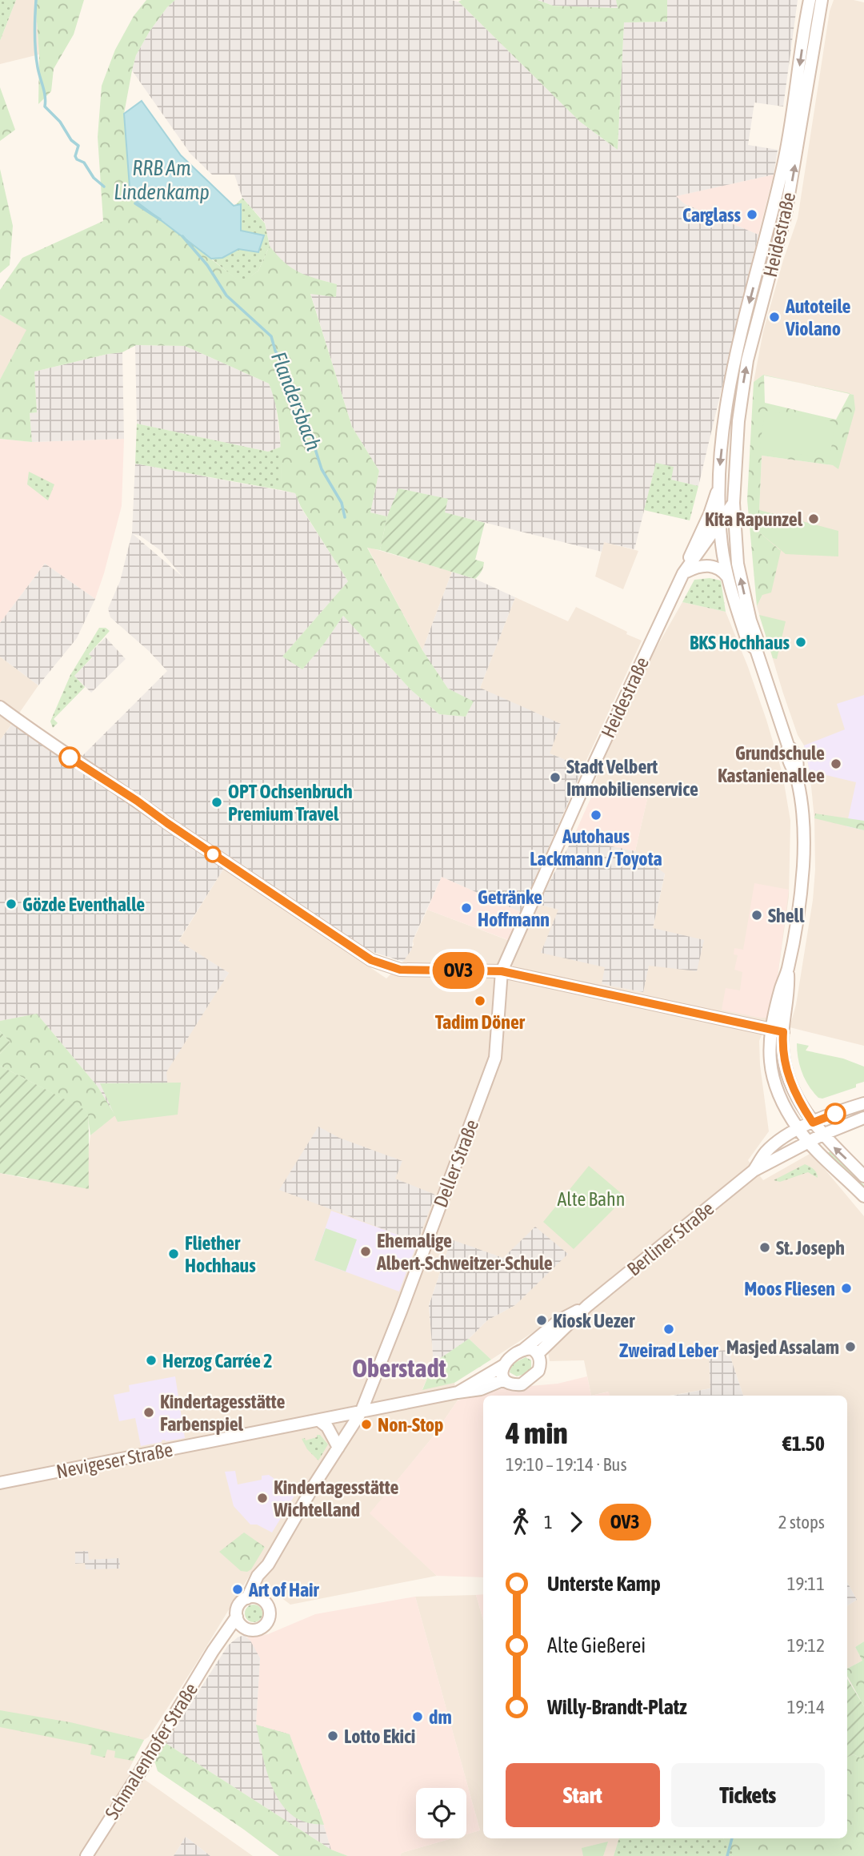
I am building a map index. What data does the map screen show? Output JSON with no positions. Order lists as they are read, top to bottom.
{
  "streets": {
    "main road": [
      "Heidestraße",
      "Deller Straße",
      "Berliner Straße",
      "Nevigeser Straße",
      "Schmalenhofer Straße"
    ]
  },
  "crossings": [
    ["Heidestraße", "Deller Straße"],
    ["Deller Straße", "Nevigeser Straße"],
    ["Berliner Straße", "Nevigeser Straße"]
  ],
  "districts": ["Oberstadt"],
  "water": ["RRB Am Lindenkamp", "Flandersbach"],
  "parks": ["Alte Bahn"],
  "places": [
    "Carglass",
    "Autoteile Violano",
    "Kita Rapunzel",
    "BKS Hochhaus",
    "Grundschule Kastanienallee",
    "Stadt Velbert Immobilienservice",
    "OPT Ochsenbruch Premium Travel",
    "Autohaus Lackmann / Toyota",
    "Gözde Eventhalle",
    "Getränke Hoffmann",
    "Shell",
    "Tadim Döner",
    "St. Joseph",
    "Ehemalige Albert-Schweitzer-Schule",
    "Fliether Hochhaus",
    "Moos Fliesen",
    "Kiosk Uezer",
    "Zweirad Leber",
    "Masjed Assalam",
    "Herzog Carrée 2",
    "Kindertagesstätte Farbenspiel",
    "Non-Stop",
    "Kindertagesstätte Wichtelland",
    "Art of Hair",
    "dm",
    "Lotto Ekici"
  ],
  "lines": ["bus line OV3"],
  "page": {
    "on_map": "OV3",
    "heading": ["4 min", "19:10 – 19:14 · Bus", "€1.50"],
    "legs": ["1", "OV3", "2 stops"],
    "list": [
      {
        "name": "Unterste Kamp",
        "value": "19:11"
      },
      {
        "name": "Alte Gießerei",
        "value": "19:12"
      },
      {
        "name": "Willy-Brandt-Platz",
        "value": "19:14"
      }
    ],
    "buttons": ["Start", "Tickets"]
  }
}
